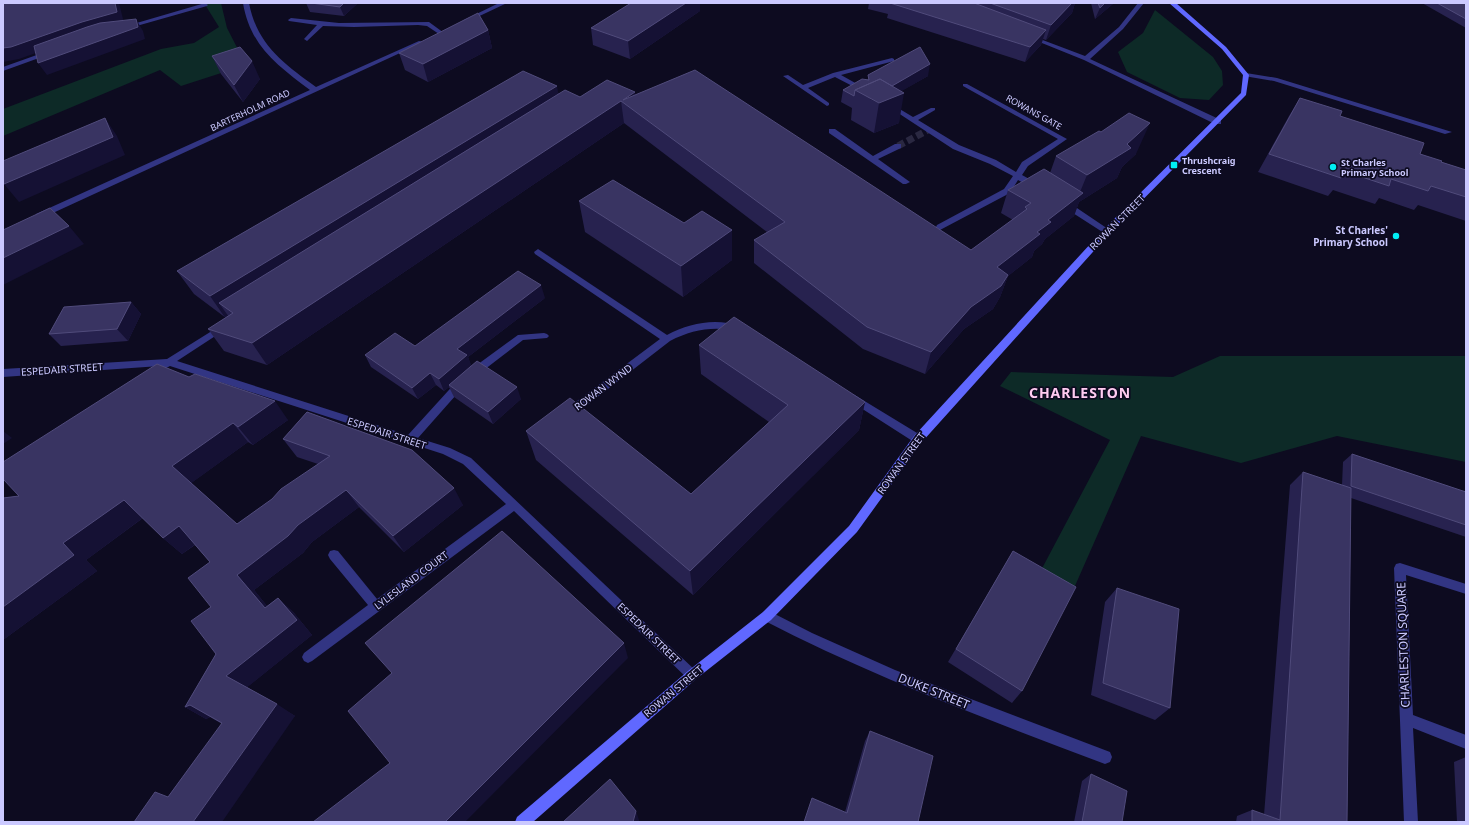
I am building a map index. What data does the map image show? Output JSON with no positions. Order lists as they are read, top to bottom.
{
  "streets": {
    "street": [
      "BARTERHOLM ROAD",
      "ROWANS GATE",
      "ROWAN STREET",
      "ESPEDAIR STREET",
      "ROWAN WYND",
      "LYLESLAND COURT",
      "CHARLESTON SQUARE",
      "DUKE STREET"
    ]
  },
  "crossings": [
    ["ROWAN STREET", "ESPEDAIR STREET"],
    ["ROWAN STREET", "DUKE STREET"],
    ["ESPEDAIR STREET", "LYLESLAND COURT"]
  ],
  "districts": ["CHARLESTON"],
  "places": {
    "transit": ["Thrushcraig Crescent"],
    "other": ["St Charles Primary School", "St Charles' Primary School"]
  }
}
